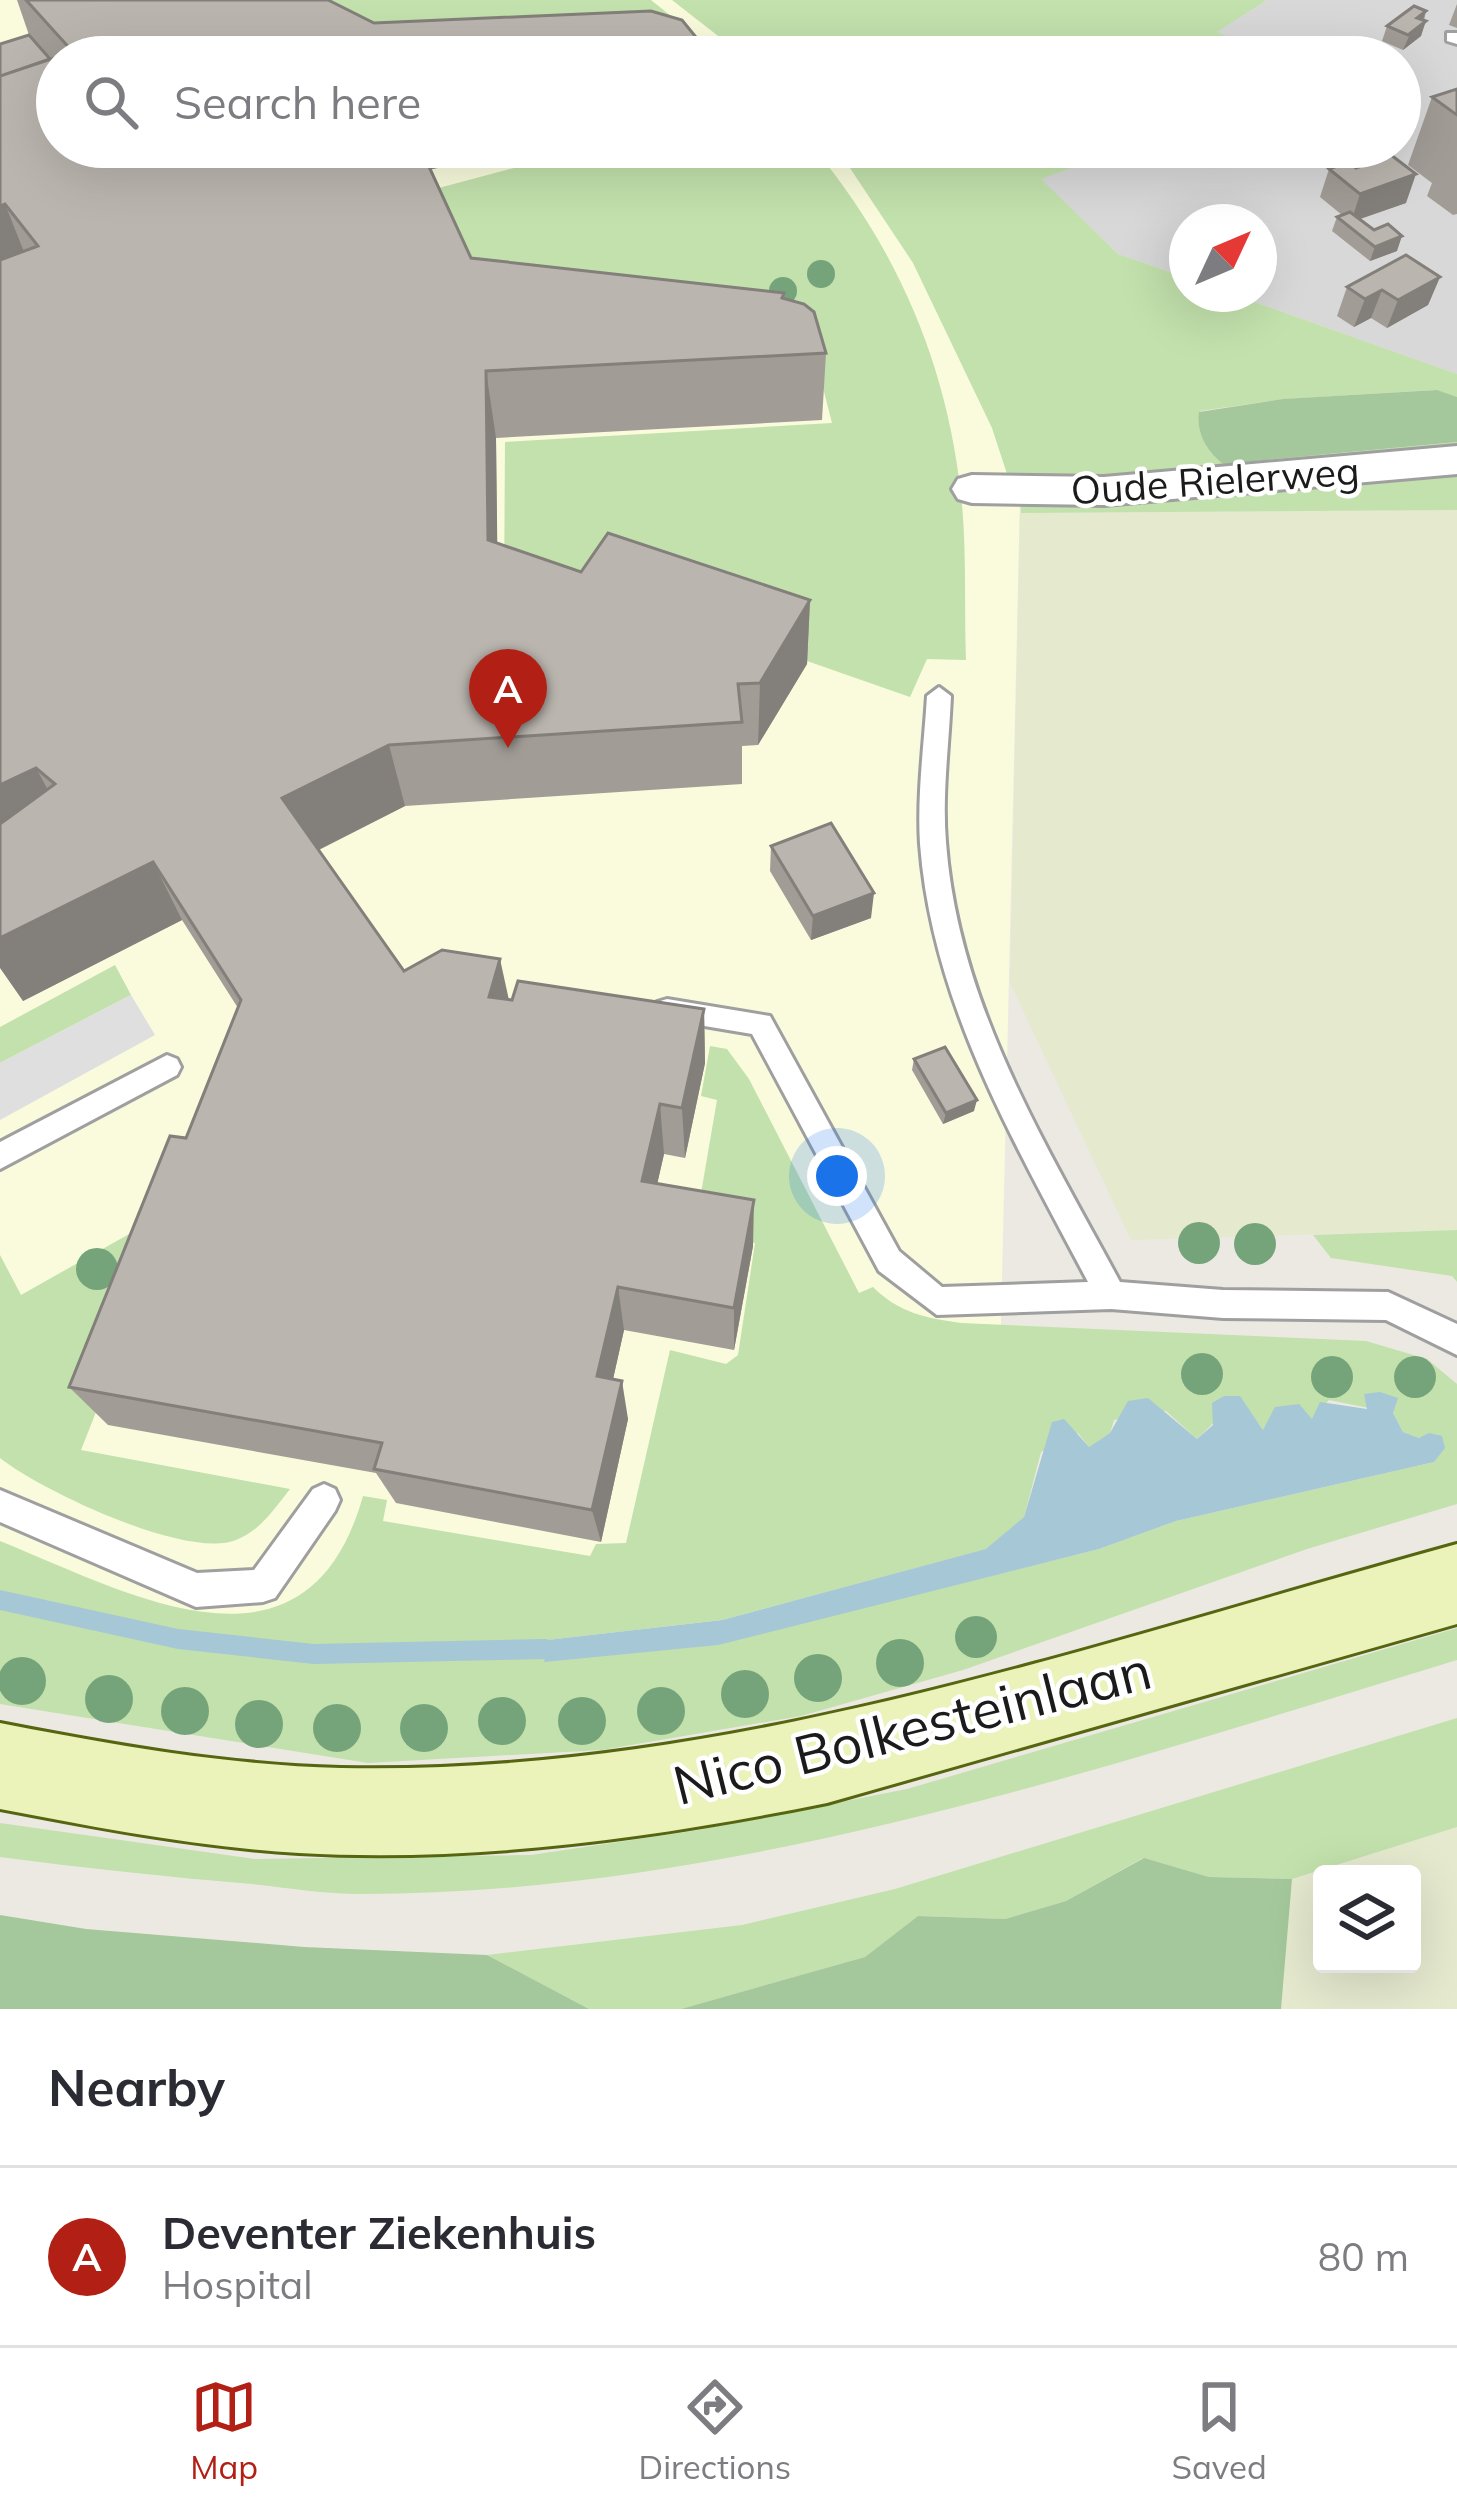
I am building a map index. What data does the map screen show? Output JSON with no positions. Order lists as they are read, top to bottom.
{
  "streets": {
    "street": ["Oude Rielerweg", "Nico Bolkesteinlaan"]
  },
  "north": "top right",
  "page": {
    "search": "Search here",
    "pins": "A",
    "heading": "Nearby",
    "list": [
      {
        "mark": "A",
        "name": "Deventer Ziekenhuis",
        "note": "Hospital",
        "value": "80 m"
      }
    ],
    "nav": ["Map", "Directions", "Saved"]
  }
}
